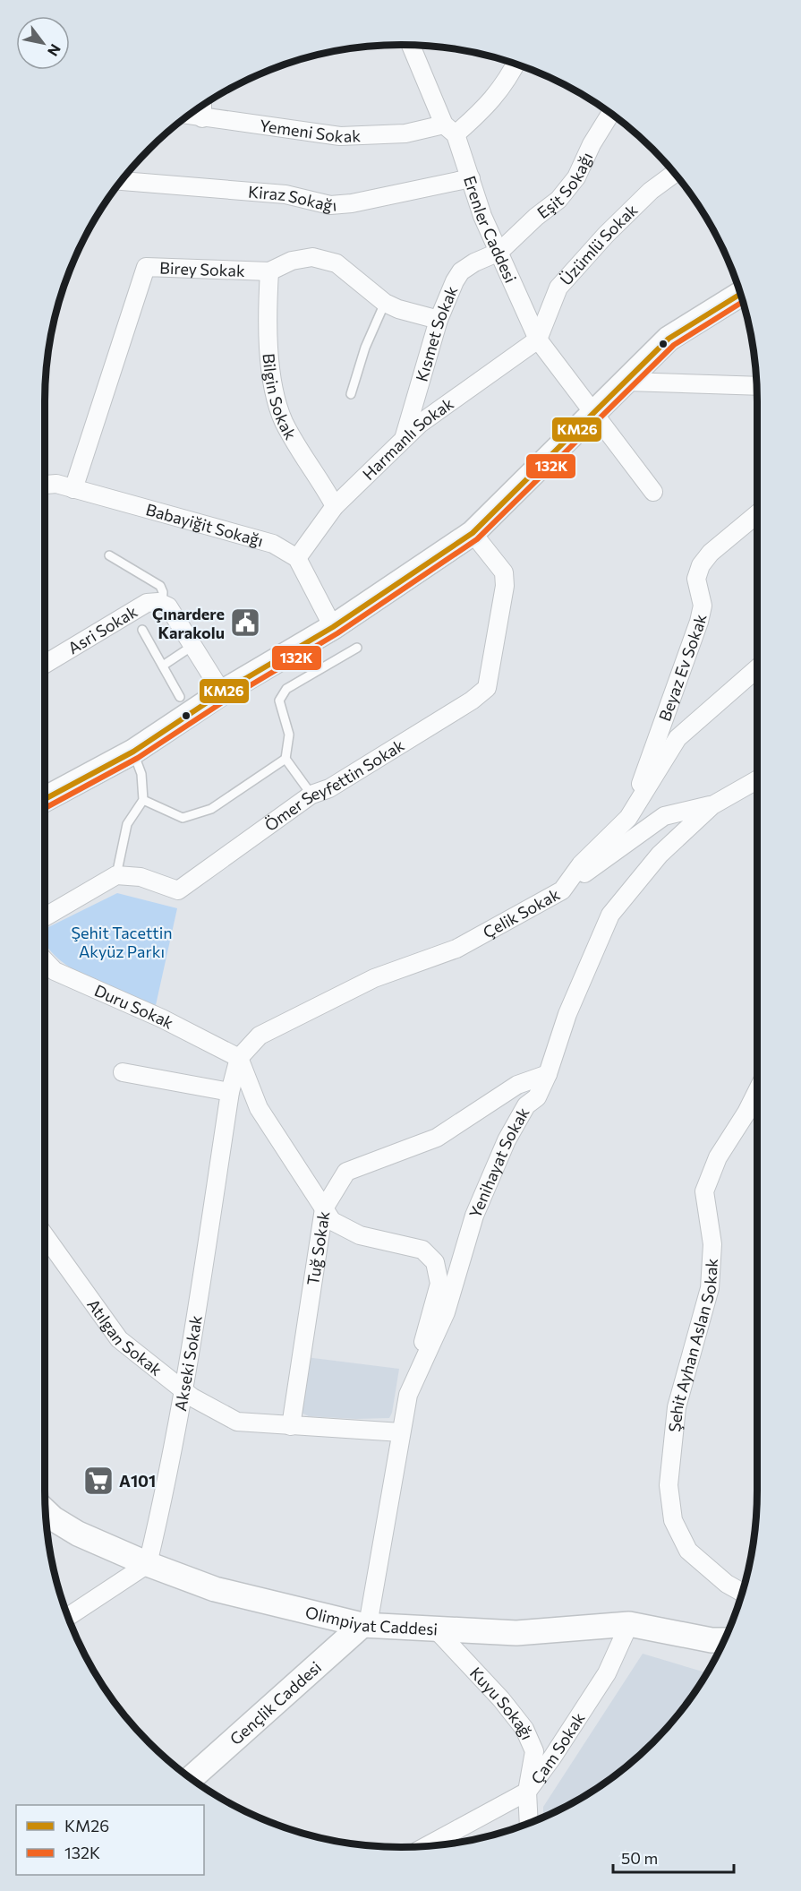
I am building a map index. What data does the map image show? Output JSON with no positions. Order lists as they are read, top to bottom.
{
  "streets": {
    "street": [
      "Yemeni Sokak",
      "Eşit Sokağı",
      "Kiraz Sokağı",
      "Erenler Caddesi",
      "Üzümlü Sokak",
      "Birey Sokak",
      "Kısmet Sokak",
      "Bilgin Sokak",
      "Harmanlı Sokak",
      "Babayiğit Sokağı",
      "Asri Sokak",
      "Beyaz Ev Sokak",
      "Ömer Seyfettin Sokak",
      "Çelik Sokak",
      "Duru Sokak",
      "Yenihayat Sokak",
      "Tuğ Sokak",
      "Atılgan Sokak",
      "Şehit Ayhan Aslan Sokak",
      "Akseki Sokak",
      "Olimpiyat Caddesi",
      "Gençlik Caddesi",
      "Kuyu Sokağı",
      "Çam Sokak"
    ]
  },
  "crossings": [
    ["Yemeni Sokak", "Erenler Caddesi"],
    ["Eşit Sokağı", "Erenler Caddesi"],
    ["Eşit Sokağı", "Kısmet Sokak"],
    ["Kiraz Sokağı", "Erenler Caddesi"],
    ["Erenler Caddesi", "Üzümlü Sokak"],
    ["Erenler Caddesi", "Kısmet Sokak"],
    ["Erenler Caddesi", "Harmanlı Sokak"],
    ["Üzümlü Sokak", "Harmanlı Sokak"],
    ["Birey Sokak", "Kısmet Sokak"],
    ["Birey Sokak", "Bilgin Sokak"],
    ["Birey Sokak", "Babayiğit Sokağı"],
    ["Kısmet Sokak", "Harmanlı Sokak"],
    ["Bilgin Sokak", "Harmanlı Sokak"],
    ["Harmanlı Sokak", "Babayiğit Sokağı"],
    ["Beyaz Ev Sokak", "Çelik Sokak"],
    ["Çelik Sokak", "Duru Sokak"],
    ["Çelik Sokak", "Akseki Sokak"],
    ["Duru Sokak", "Akseki Sokak"],
    ["Yenihayat Sokak", "Tuğ Sokak"],
    ["Yenihayat Sokak", "Atılgan Sokak"],
    ["Yenihayat Sokak", "Olimpiyat Caddesi"],
    ["Yenihayat Sokak", "Gençlik Caddesi"],
    ["Tuğ Sokak", "Atılgan Sokak"],
    ["Atılgan Sokak", "Akseki Sokak"],
    ["Akseki Sokak", "Olimpiyat Caddesi"],
    ["Olimpiyat Caddesi", "Gençlik Caddesi"],
    ["Olimpiyat Caddesi", "Kuyu Sokağı"],
    ["Olimpiyat Caddesi", "Çam Sokak"],
    ["Kuyu Sokağı", "Çam Sokak"]
  ],
  "parks": ["Şehit Tacettin Akyüz Parkı"],
  "places": {
    "public building": ["Çınardere Karakolu"],
    "supermarket": ["A101"]
  },
  "lines": ["transit line KM26", "transit line 132K"],
  "legend": ["KM26", "132K"],
  "scale_bar": "50 m",
  "north": "bottom right"
}
